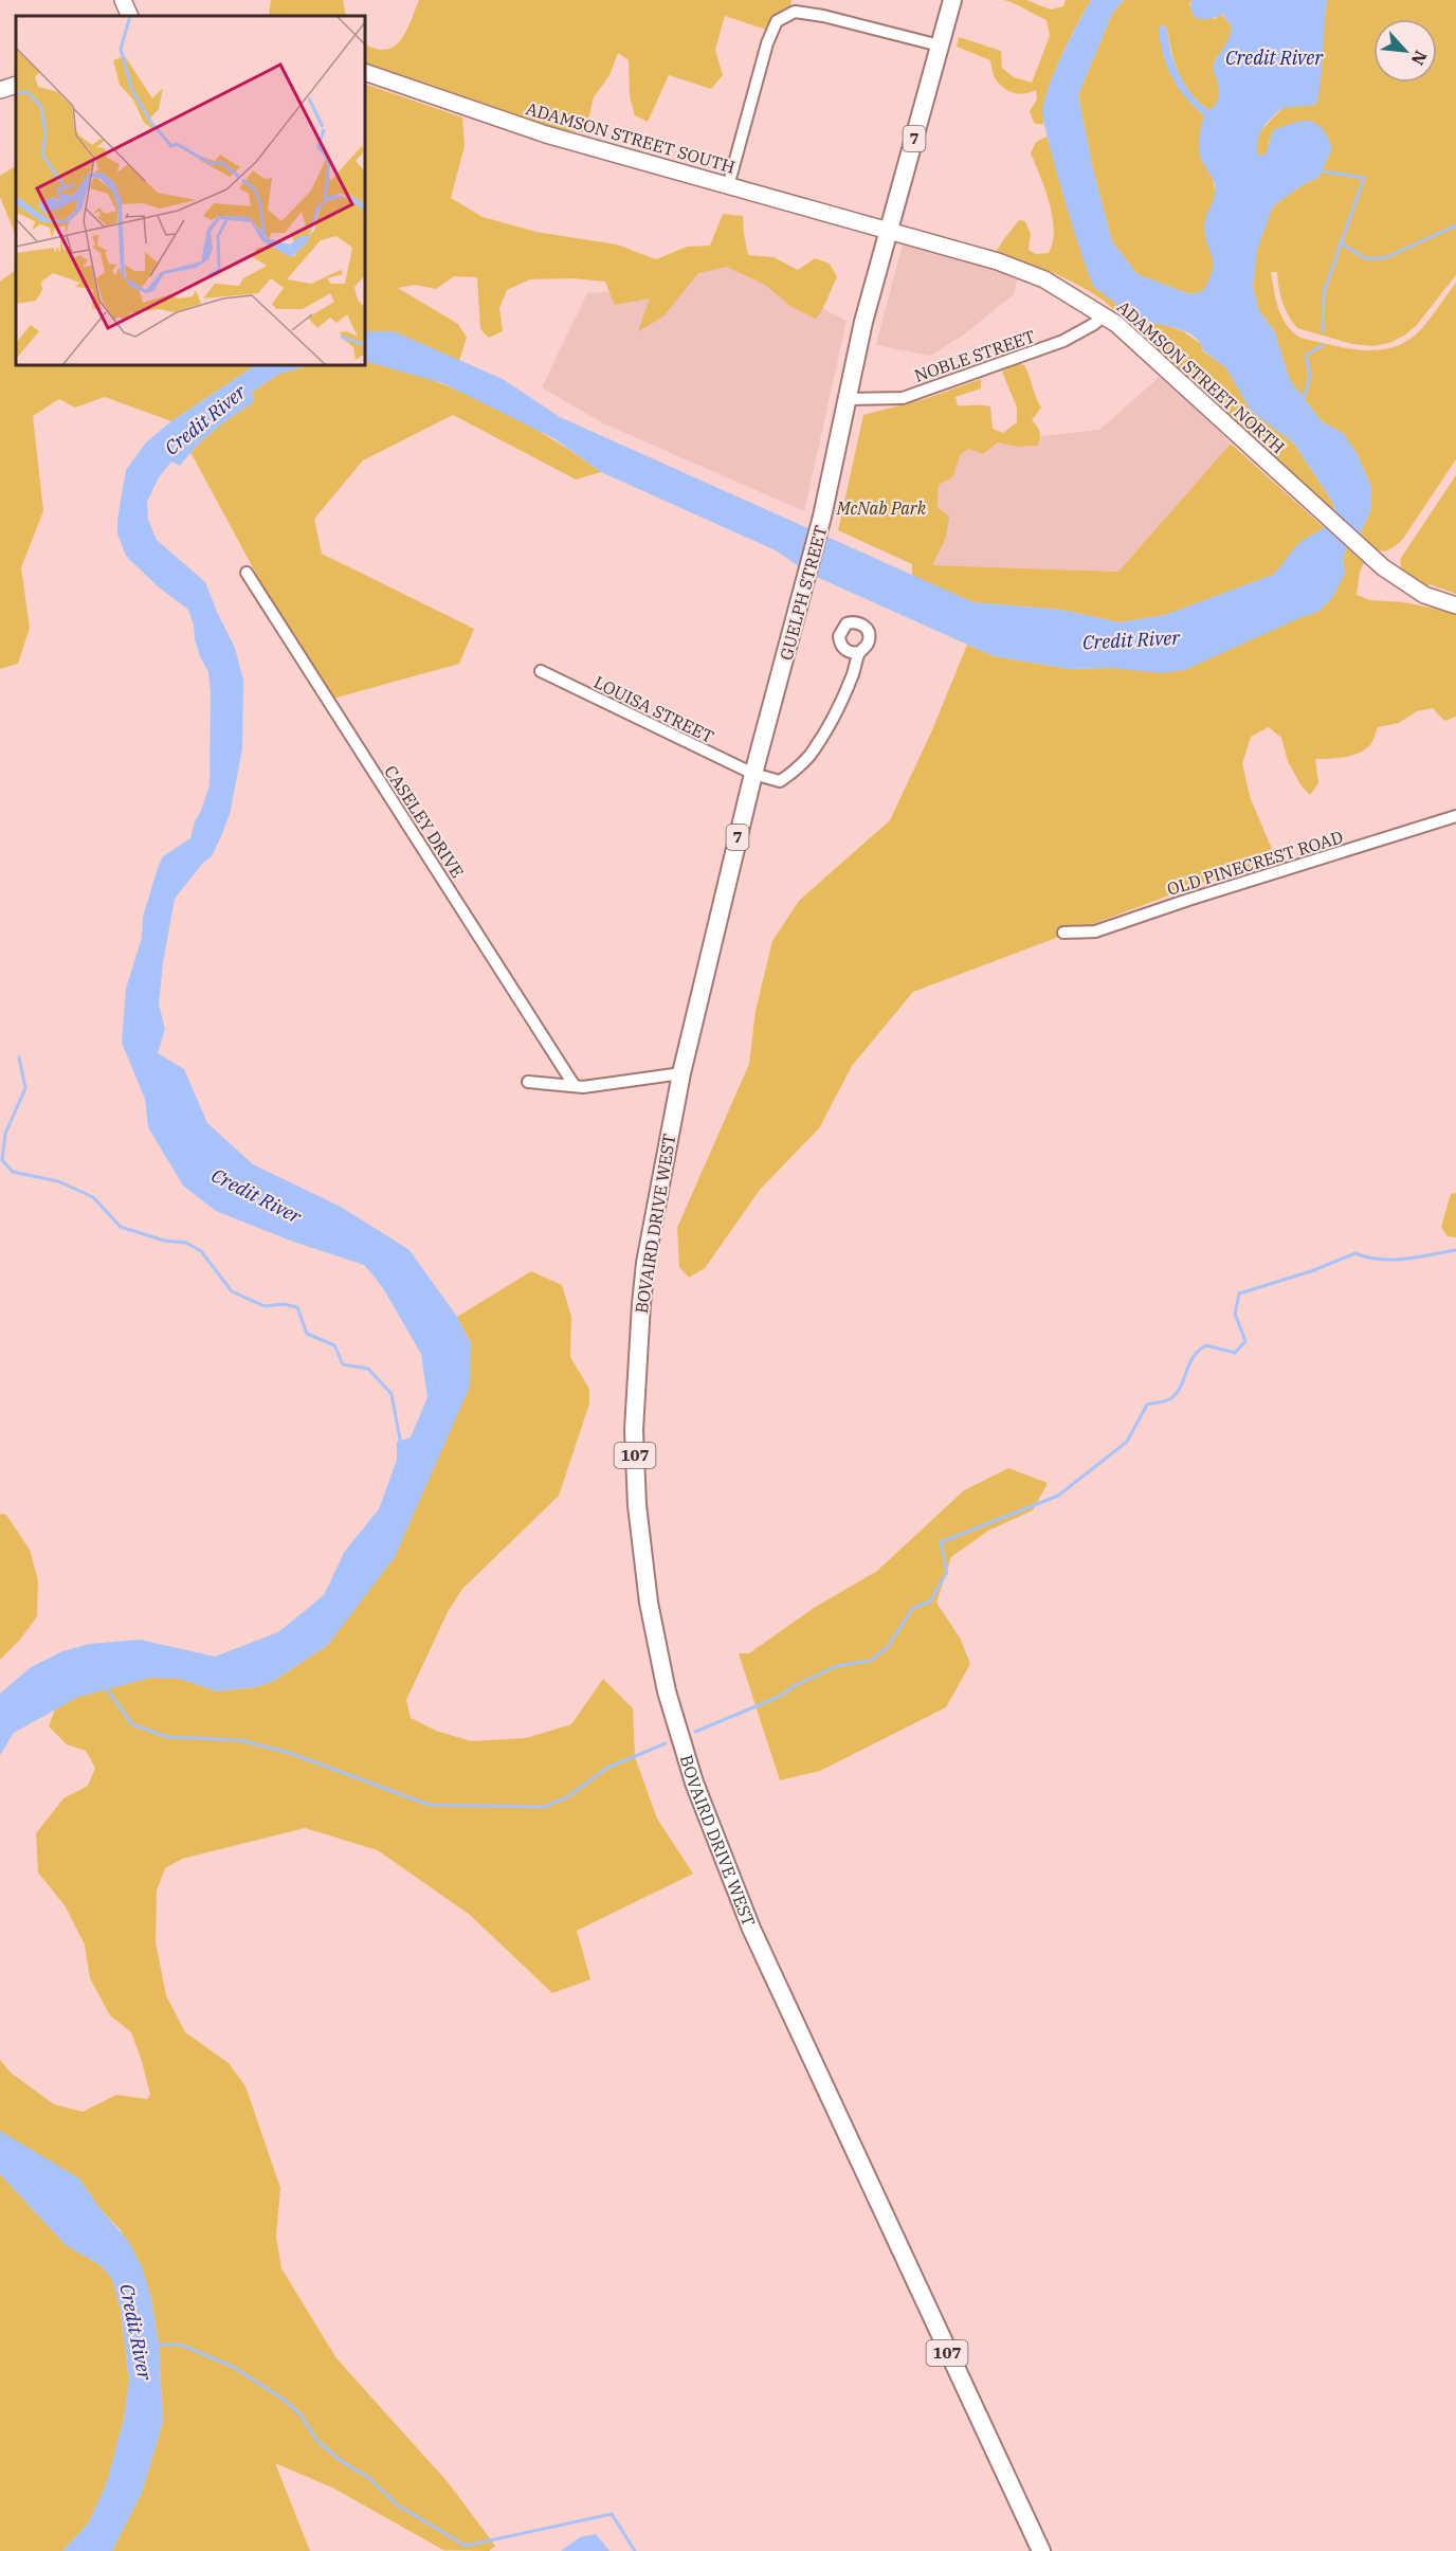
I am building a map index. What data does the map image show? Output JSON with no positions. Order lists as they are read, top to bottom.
{
  "streets": {
    "main road": [
      "ADAMSON STREET SOUTH",
      "7",
      "ADAMSON STREET NORTH",
      "GUELPH STREET",
      "BOVAIRD DRIVE WEST",
      "107"
    ],
    "street": [
      "NOBLE STREET",
      "LOUISA STREET",
      "CASELEY DRIVE",
      "OLD PINECREST ROAD"
    ]
  },
  "crossings": [
    ["ADAMSON STREET SOUTH", "ADAMSON STREET NORTH"],
    ["ADAMSON STREET SOUTH", "GUELPH STREET"],
    ["NOBLE STREET", "ADAMSON STREET NORTH"],
    ["NOBLE STREET", "GUELPH STREET"],
    ["ADAMSON STREET NORTH", "GUELPH STREET"],
    ["GUELPH STREET", "LOUISA STREET"],
    ["GUELPH STREET", "BOVAIRD DRIVE WEST"]
  ],
  "water": ["Credit River"],
  "parks": ["McNab Park"],
  "north": "bottom right"
}
